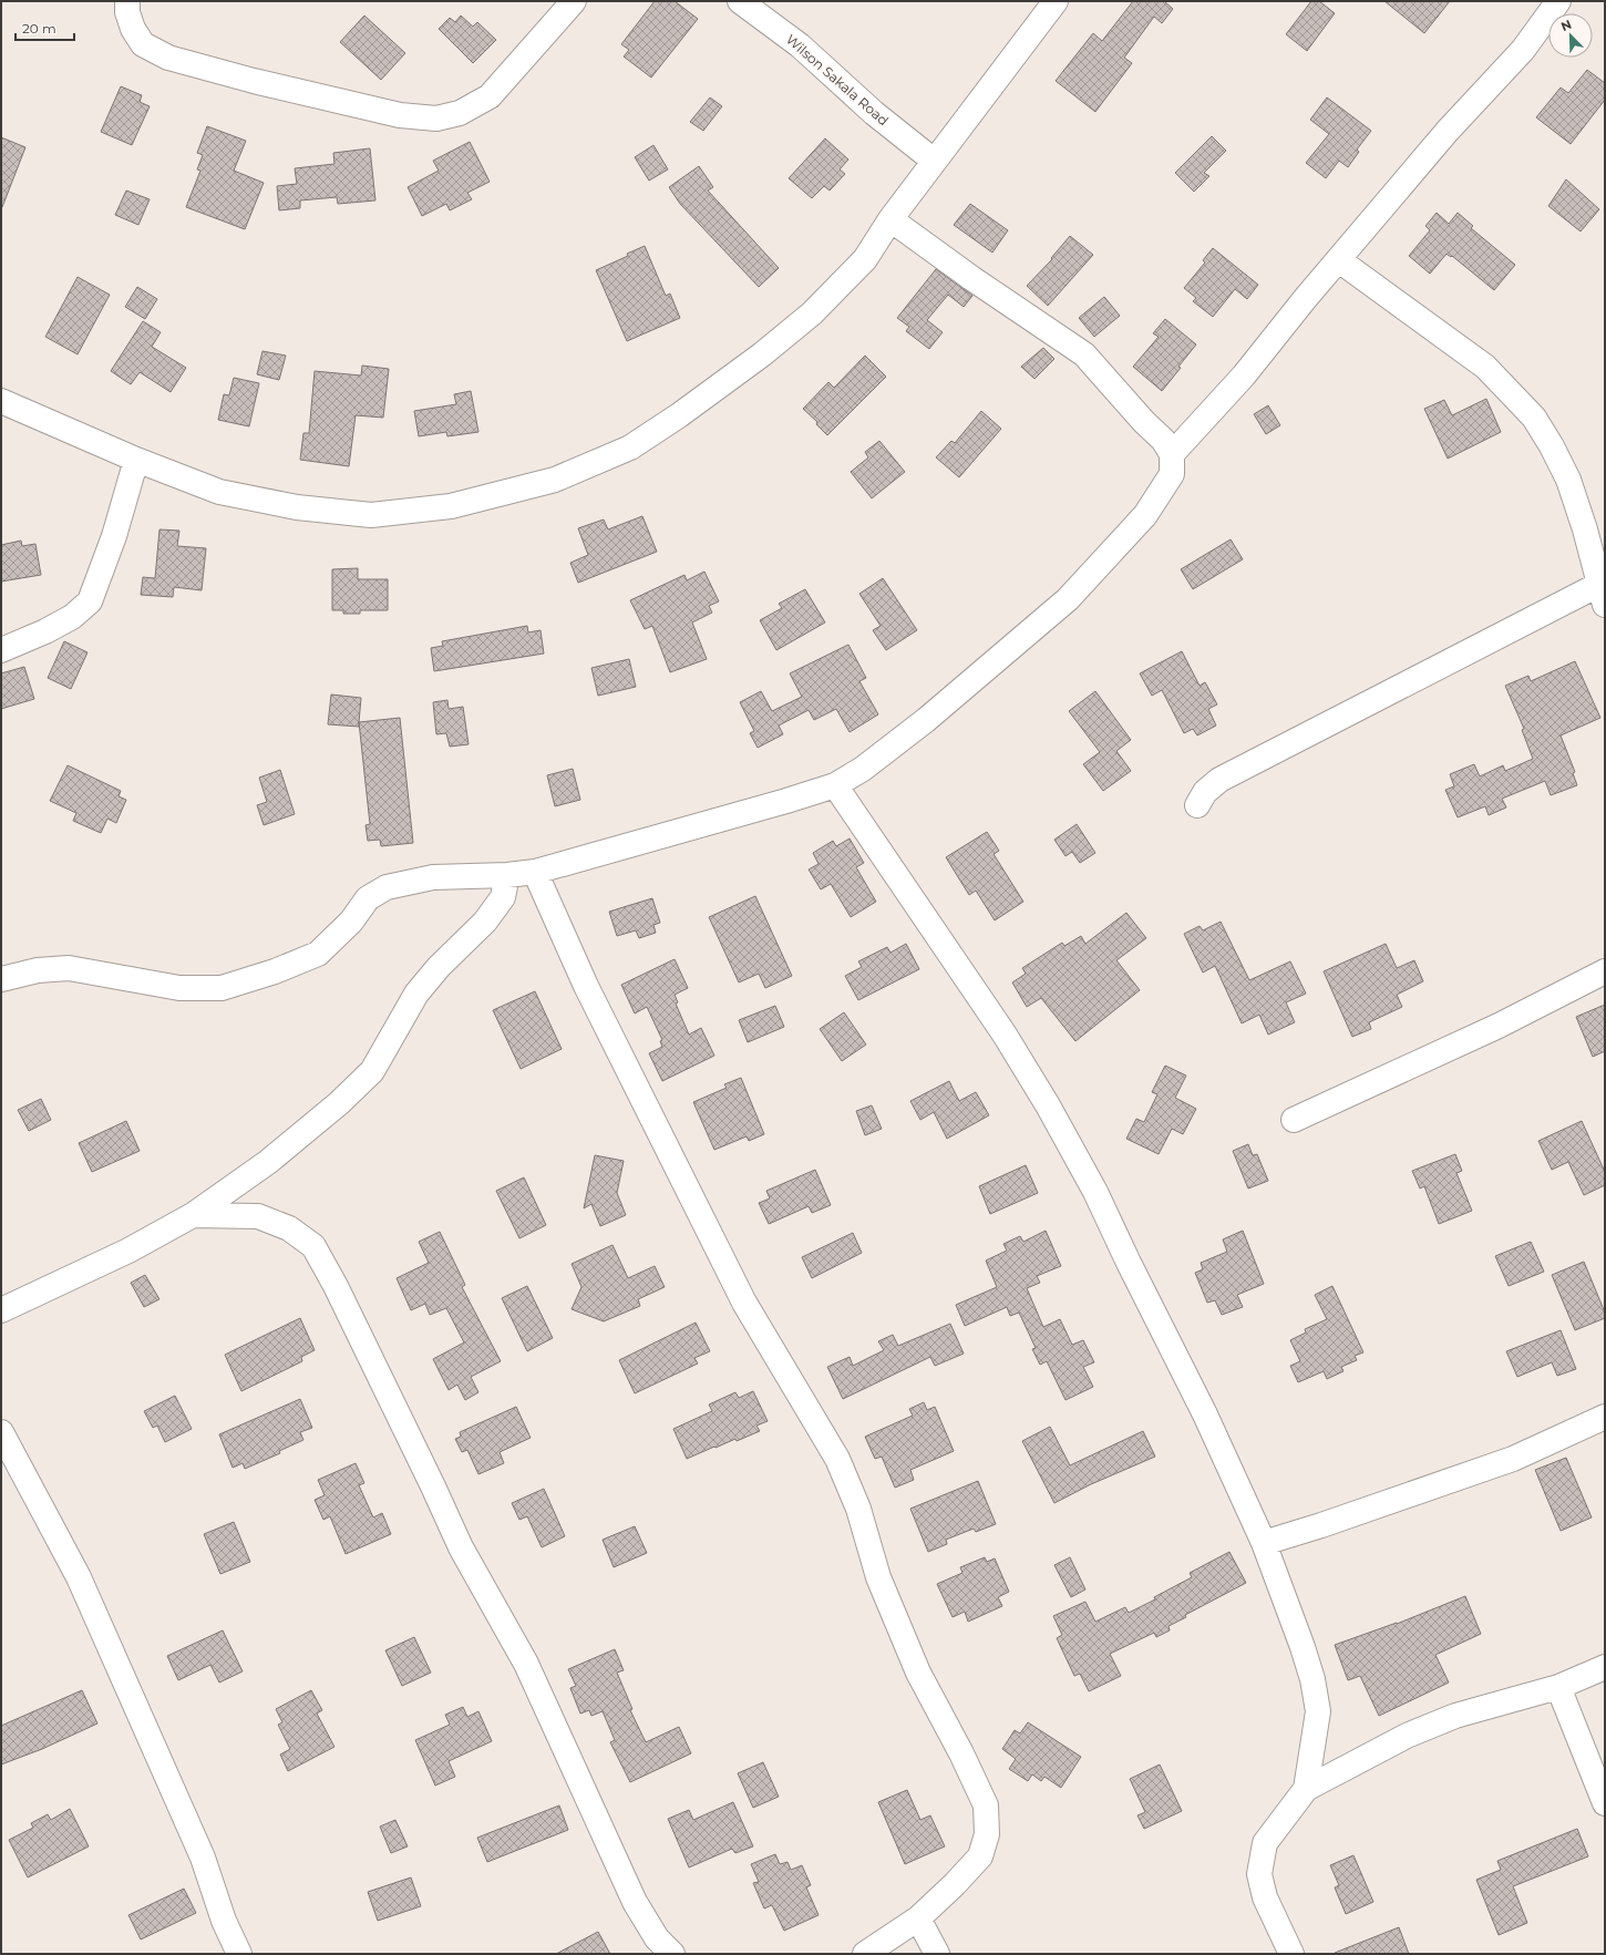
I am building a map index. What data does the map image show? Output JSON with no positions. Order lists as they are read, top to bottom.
{
  "streets": {
    "street": ["Wilson Sakala Road"]
  },
  "scale_bar": "20 m",
  "north": "top left"
}
